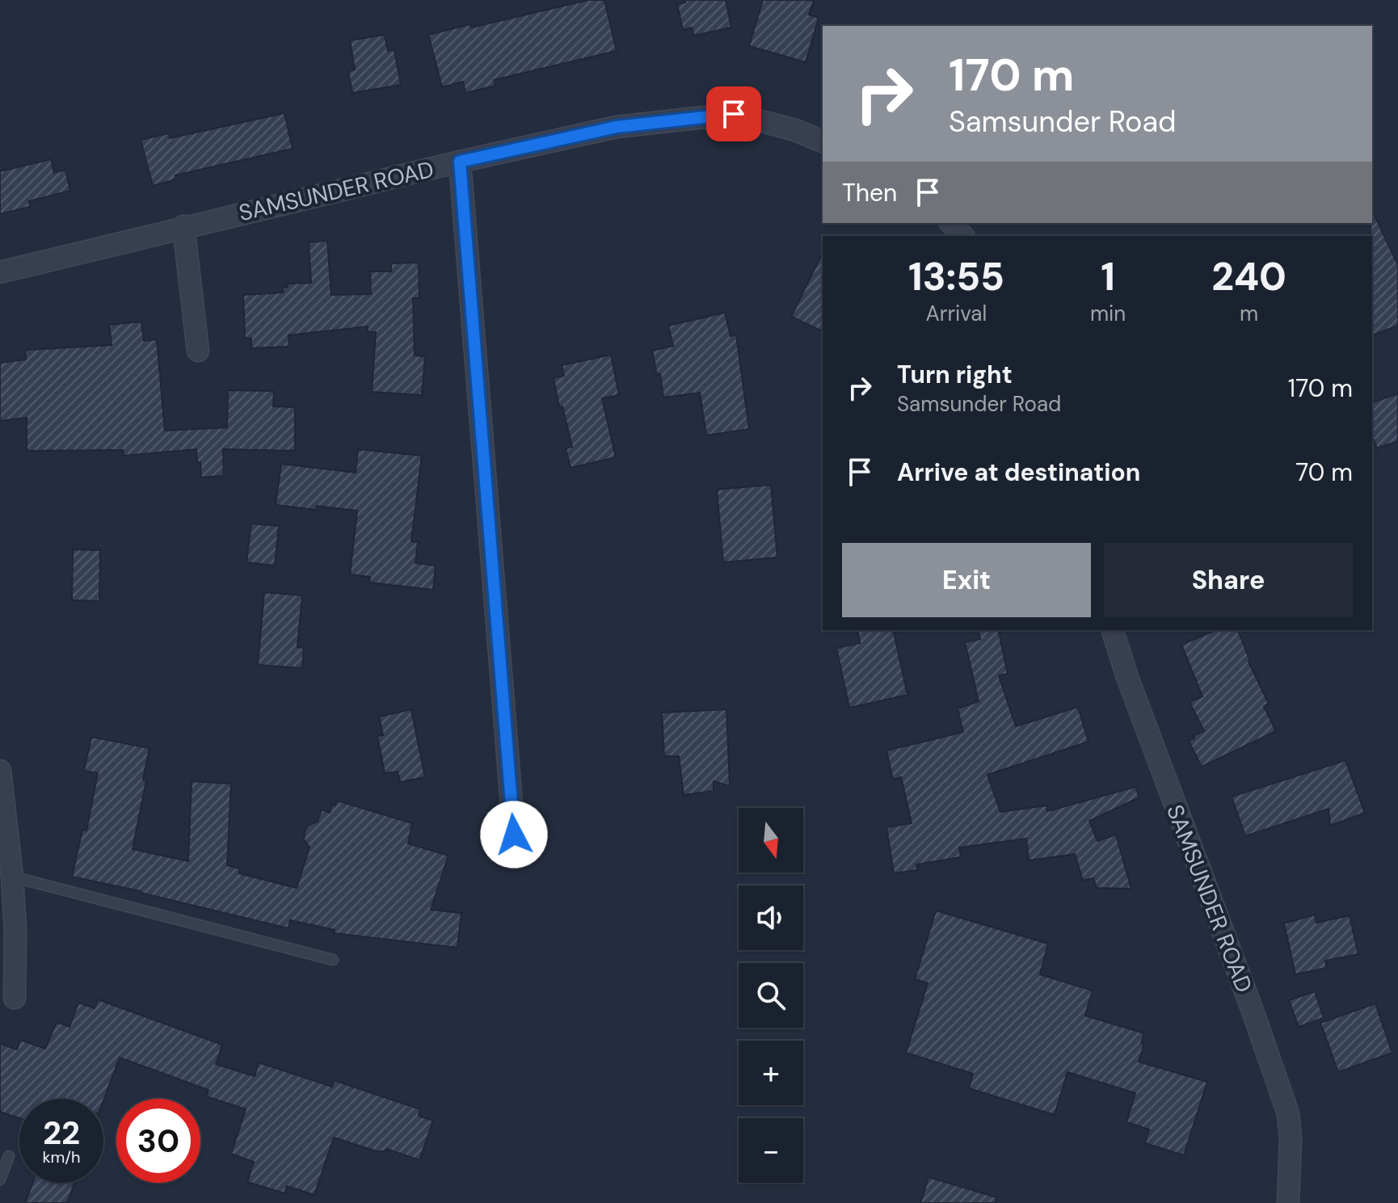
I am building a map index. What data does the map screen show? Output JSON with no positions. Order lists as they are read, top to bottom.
{
  "streets": {
    "street": ["SAMSUNDER ROAD"]
  },
  "north": "bottom",
  "page": {
    "turn": ["170 m", "Samsunder Road"],
    "then": "Then",
    "eta": [
      "13:55",
      "Arrival",
      "1",
      "min",
      "240",
      "m"
    ],
    "list": [
      {
        "name": "Turn right",
        "note": "Samsunder Road",
        "value": "170 m"
      },
      {
        "name": "Arrive at destination",
        "value": "70 m"
      }
    ],
    "buttons": ["Exit", "Share"],
    "map_buttons": ["+", "−"],
    "speed": "22 km/h",
    "limit": "30"
  }
}
